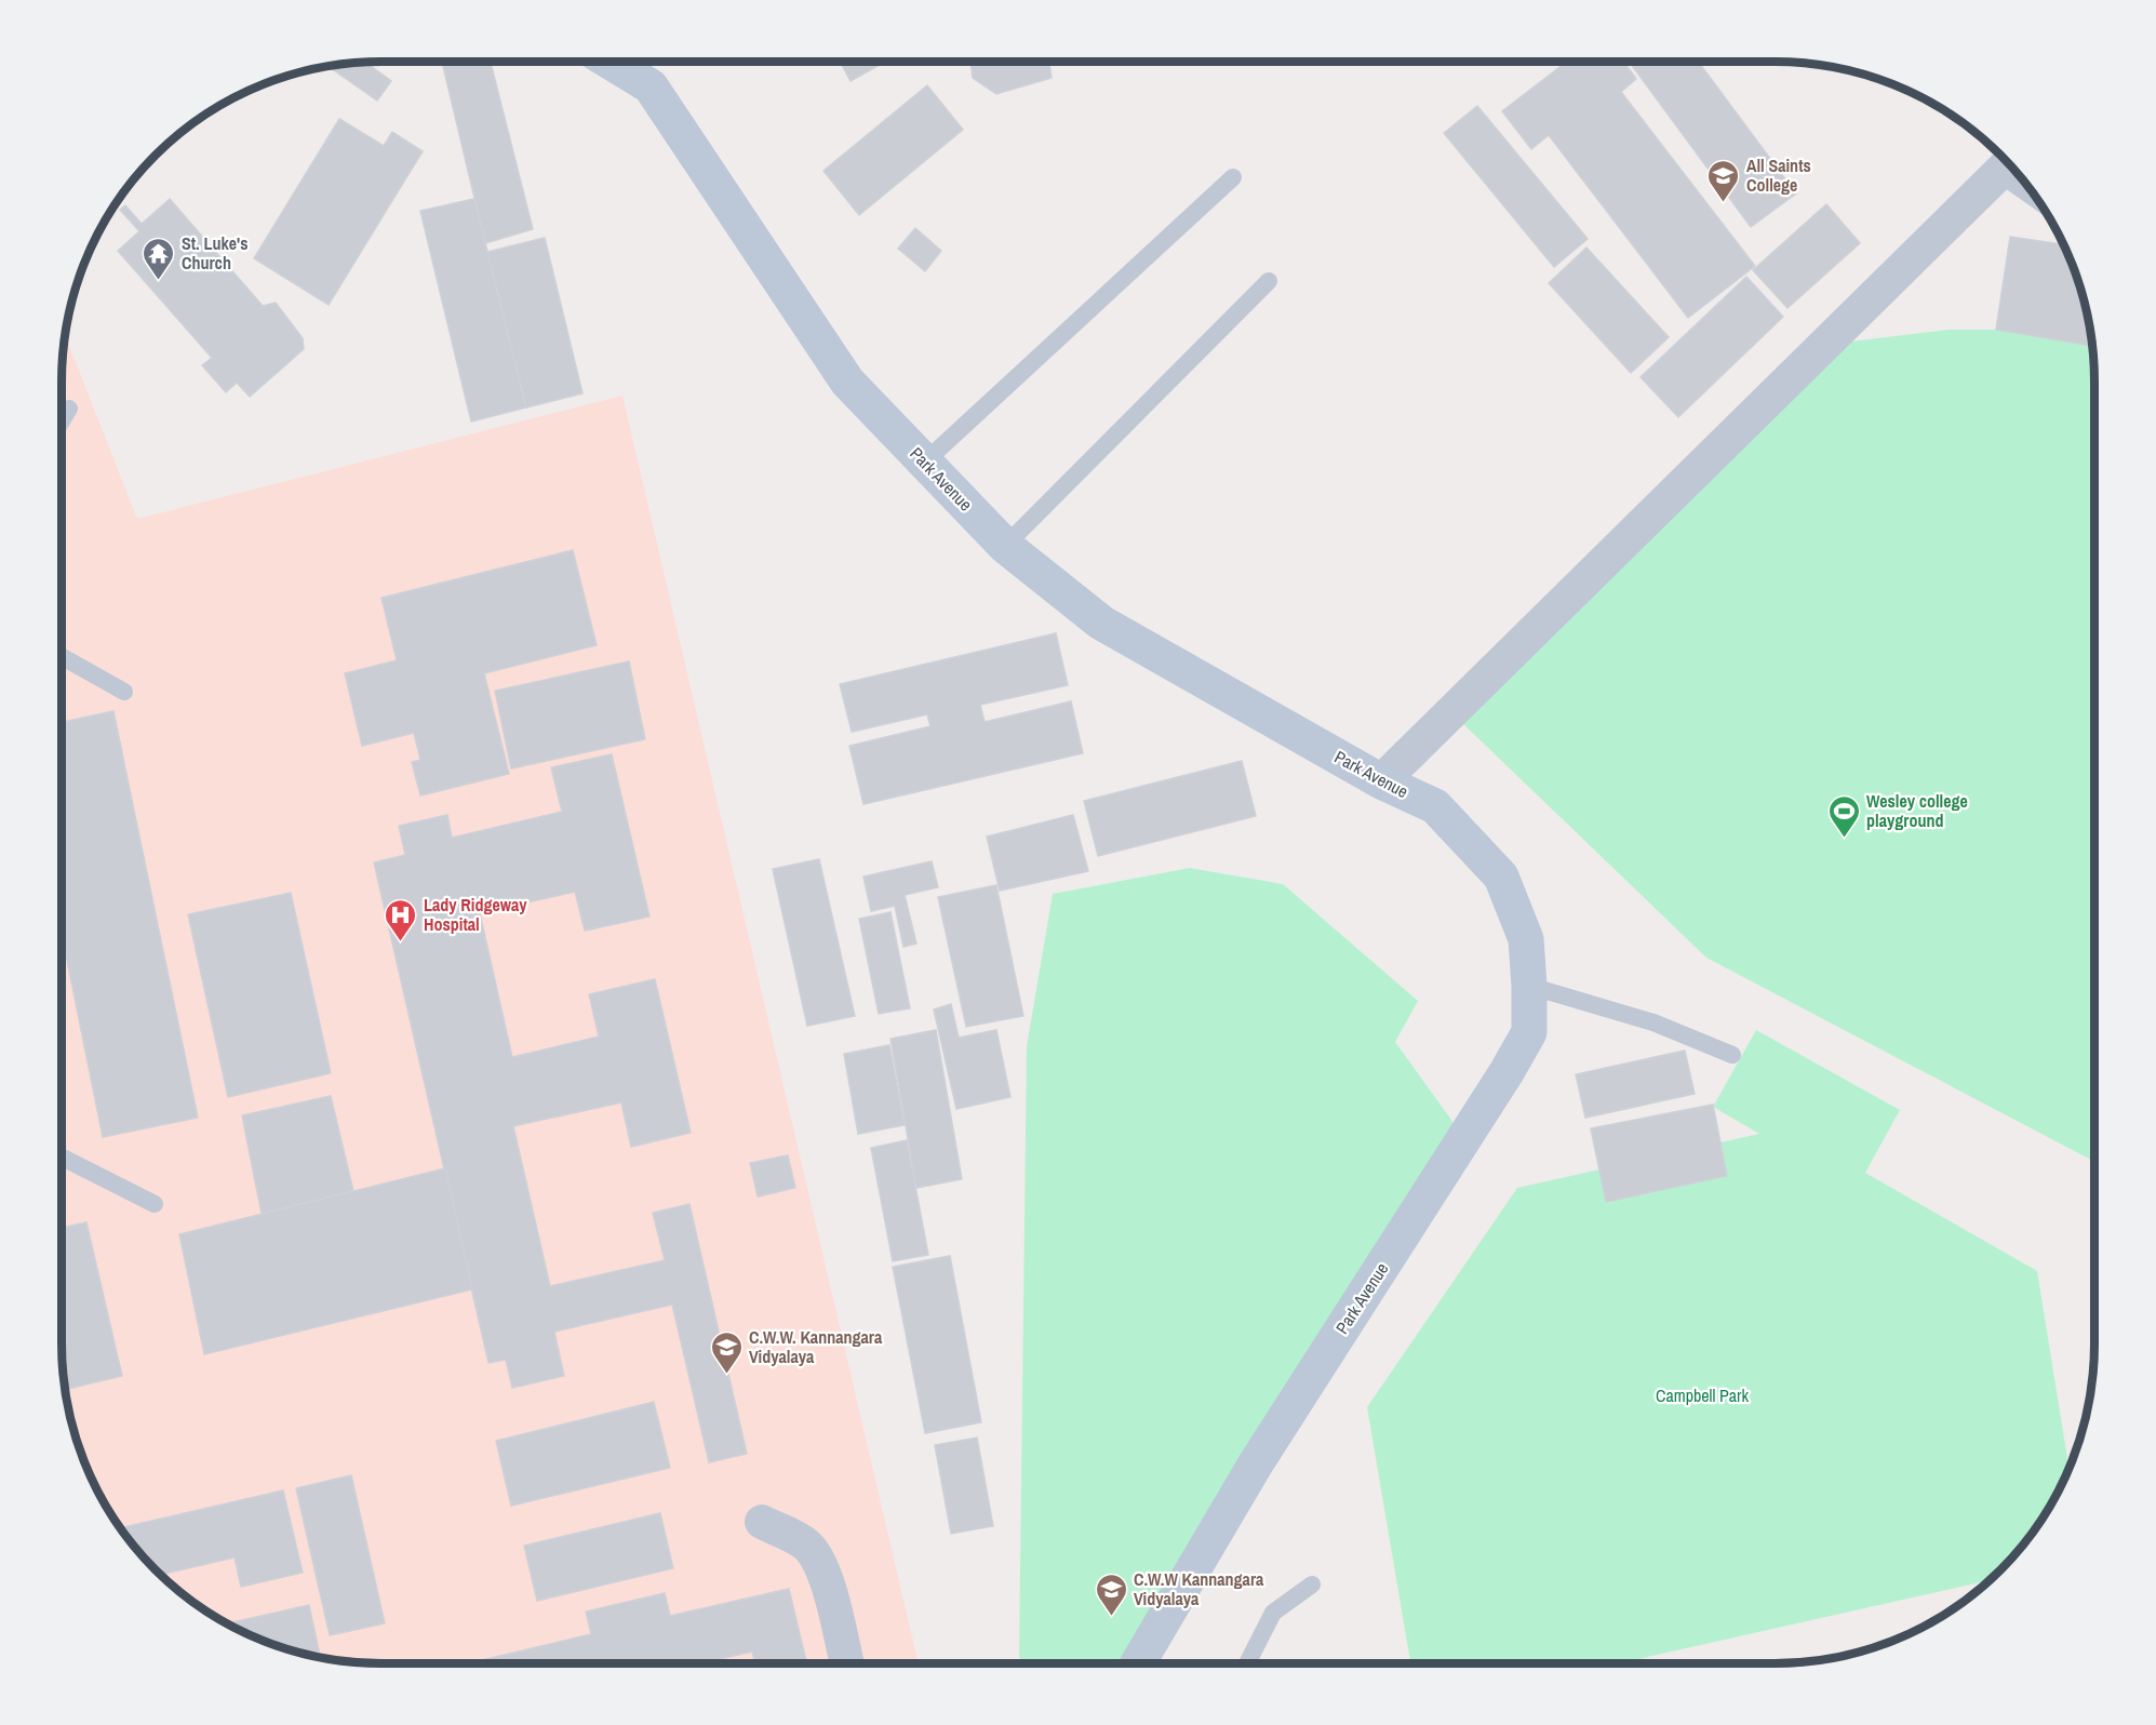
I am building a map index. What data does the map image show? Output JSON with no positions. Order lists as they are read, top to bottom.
{
  "streets": {
    "street": ["Park Avenue"]
  },
  "parks": ["Campbell Park"],
  "places": {
    "school or university": ["All Saints College", "C.W.W. Kannangara Vidyalaya", "C.W.W Kannangara Vidyalaya"],
    "temple": ["St. Luke's Church"],
    "sports": ["Wesley college playground"],
    "hospital": ["Lady Ridgeway Hospital"]
  }
}
